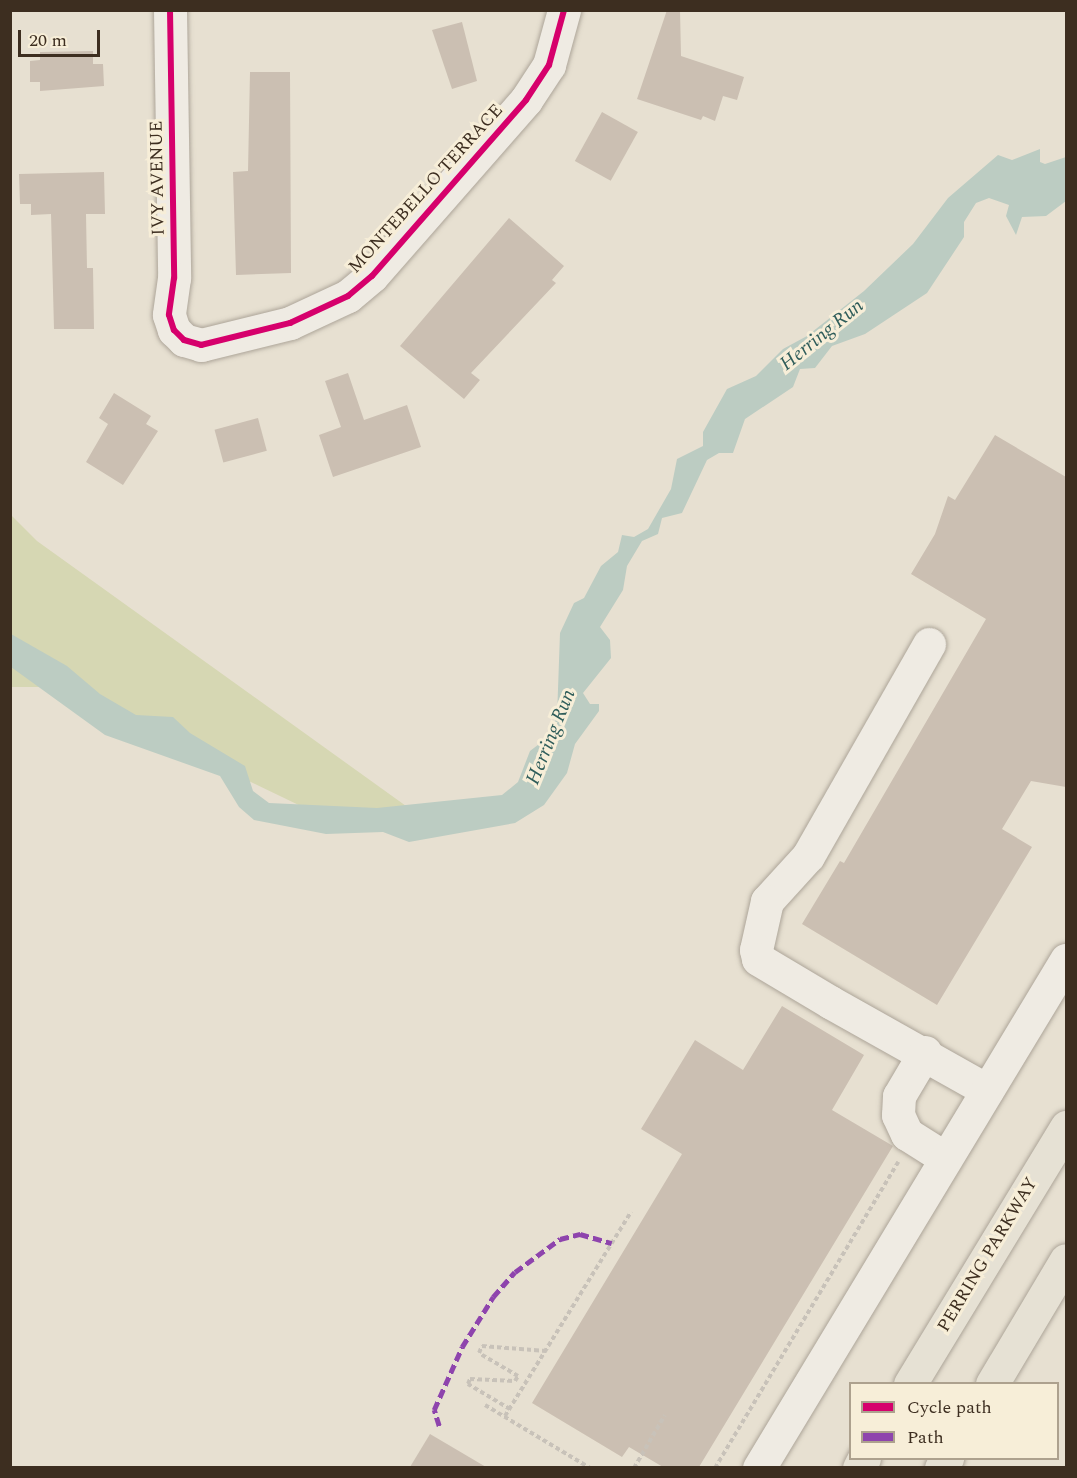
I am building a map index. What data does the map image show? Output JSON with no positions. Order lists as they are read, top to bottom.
{
  "streets": {
    "main road": ["PERRING PARKWAY"],
    "street": ["IVY AVENUE", "MONTEBELLO TERRACE"]
  },
  "crossings": [
    ["IVY AVENUE", "MONTEBELLO TERRACE"]
  ],
  "water": ["Herring Run"],
  "legend": ["Cycle path", "Path"],
  "scale_bar": "20 m"
}
